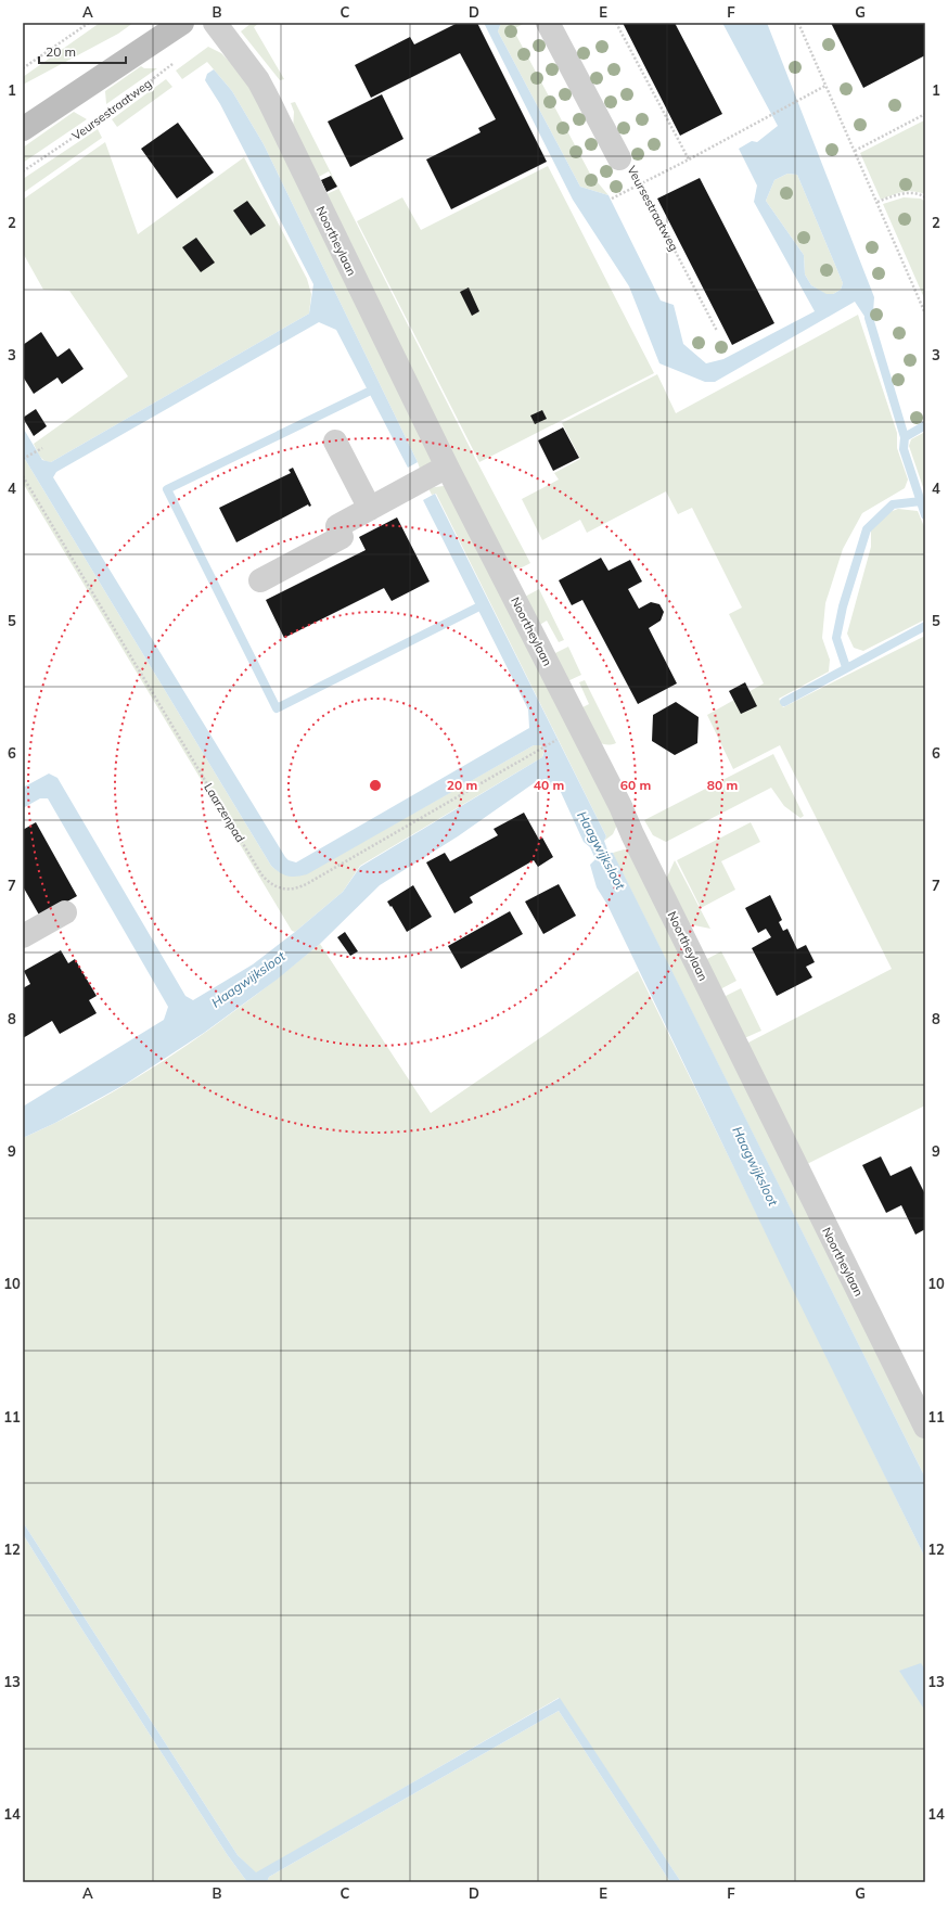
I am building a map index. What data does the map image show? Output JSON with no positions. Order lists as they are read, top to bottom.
{
  "streets": {
    "street": ["Veursestraatweg", "Noortheylaan"],
    "path": ["Laarzenpad"]
  },
  "water": ["Haagwijksloot"],
  "scale_bar": "20 m",
  "grid": {
    "columns": [
      "A",
      "B",
      "C",
      "D",
      "E",
      "F",
      "G"
    ],
    "rows": [
      "1",
      "2",
      "3",
      "4",
      "5",
      "6",
      "7",
      "8",
      "9",
      "10",
      "11",
      "12",
      "13",
      "14"
    ]
  },
  "rings": [
    "20 m",
    "40 m",
    "60 m",
    "80 m"
  ]
}
